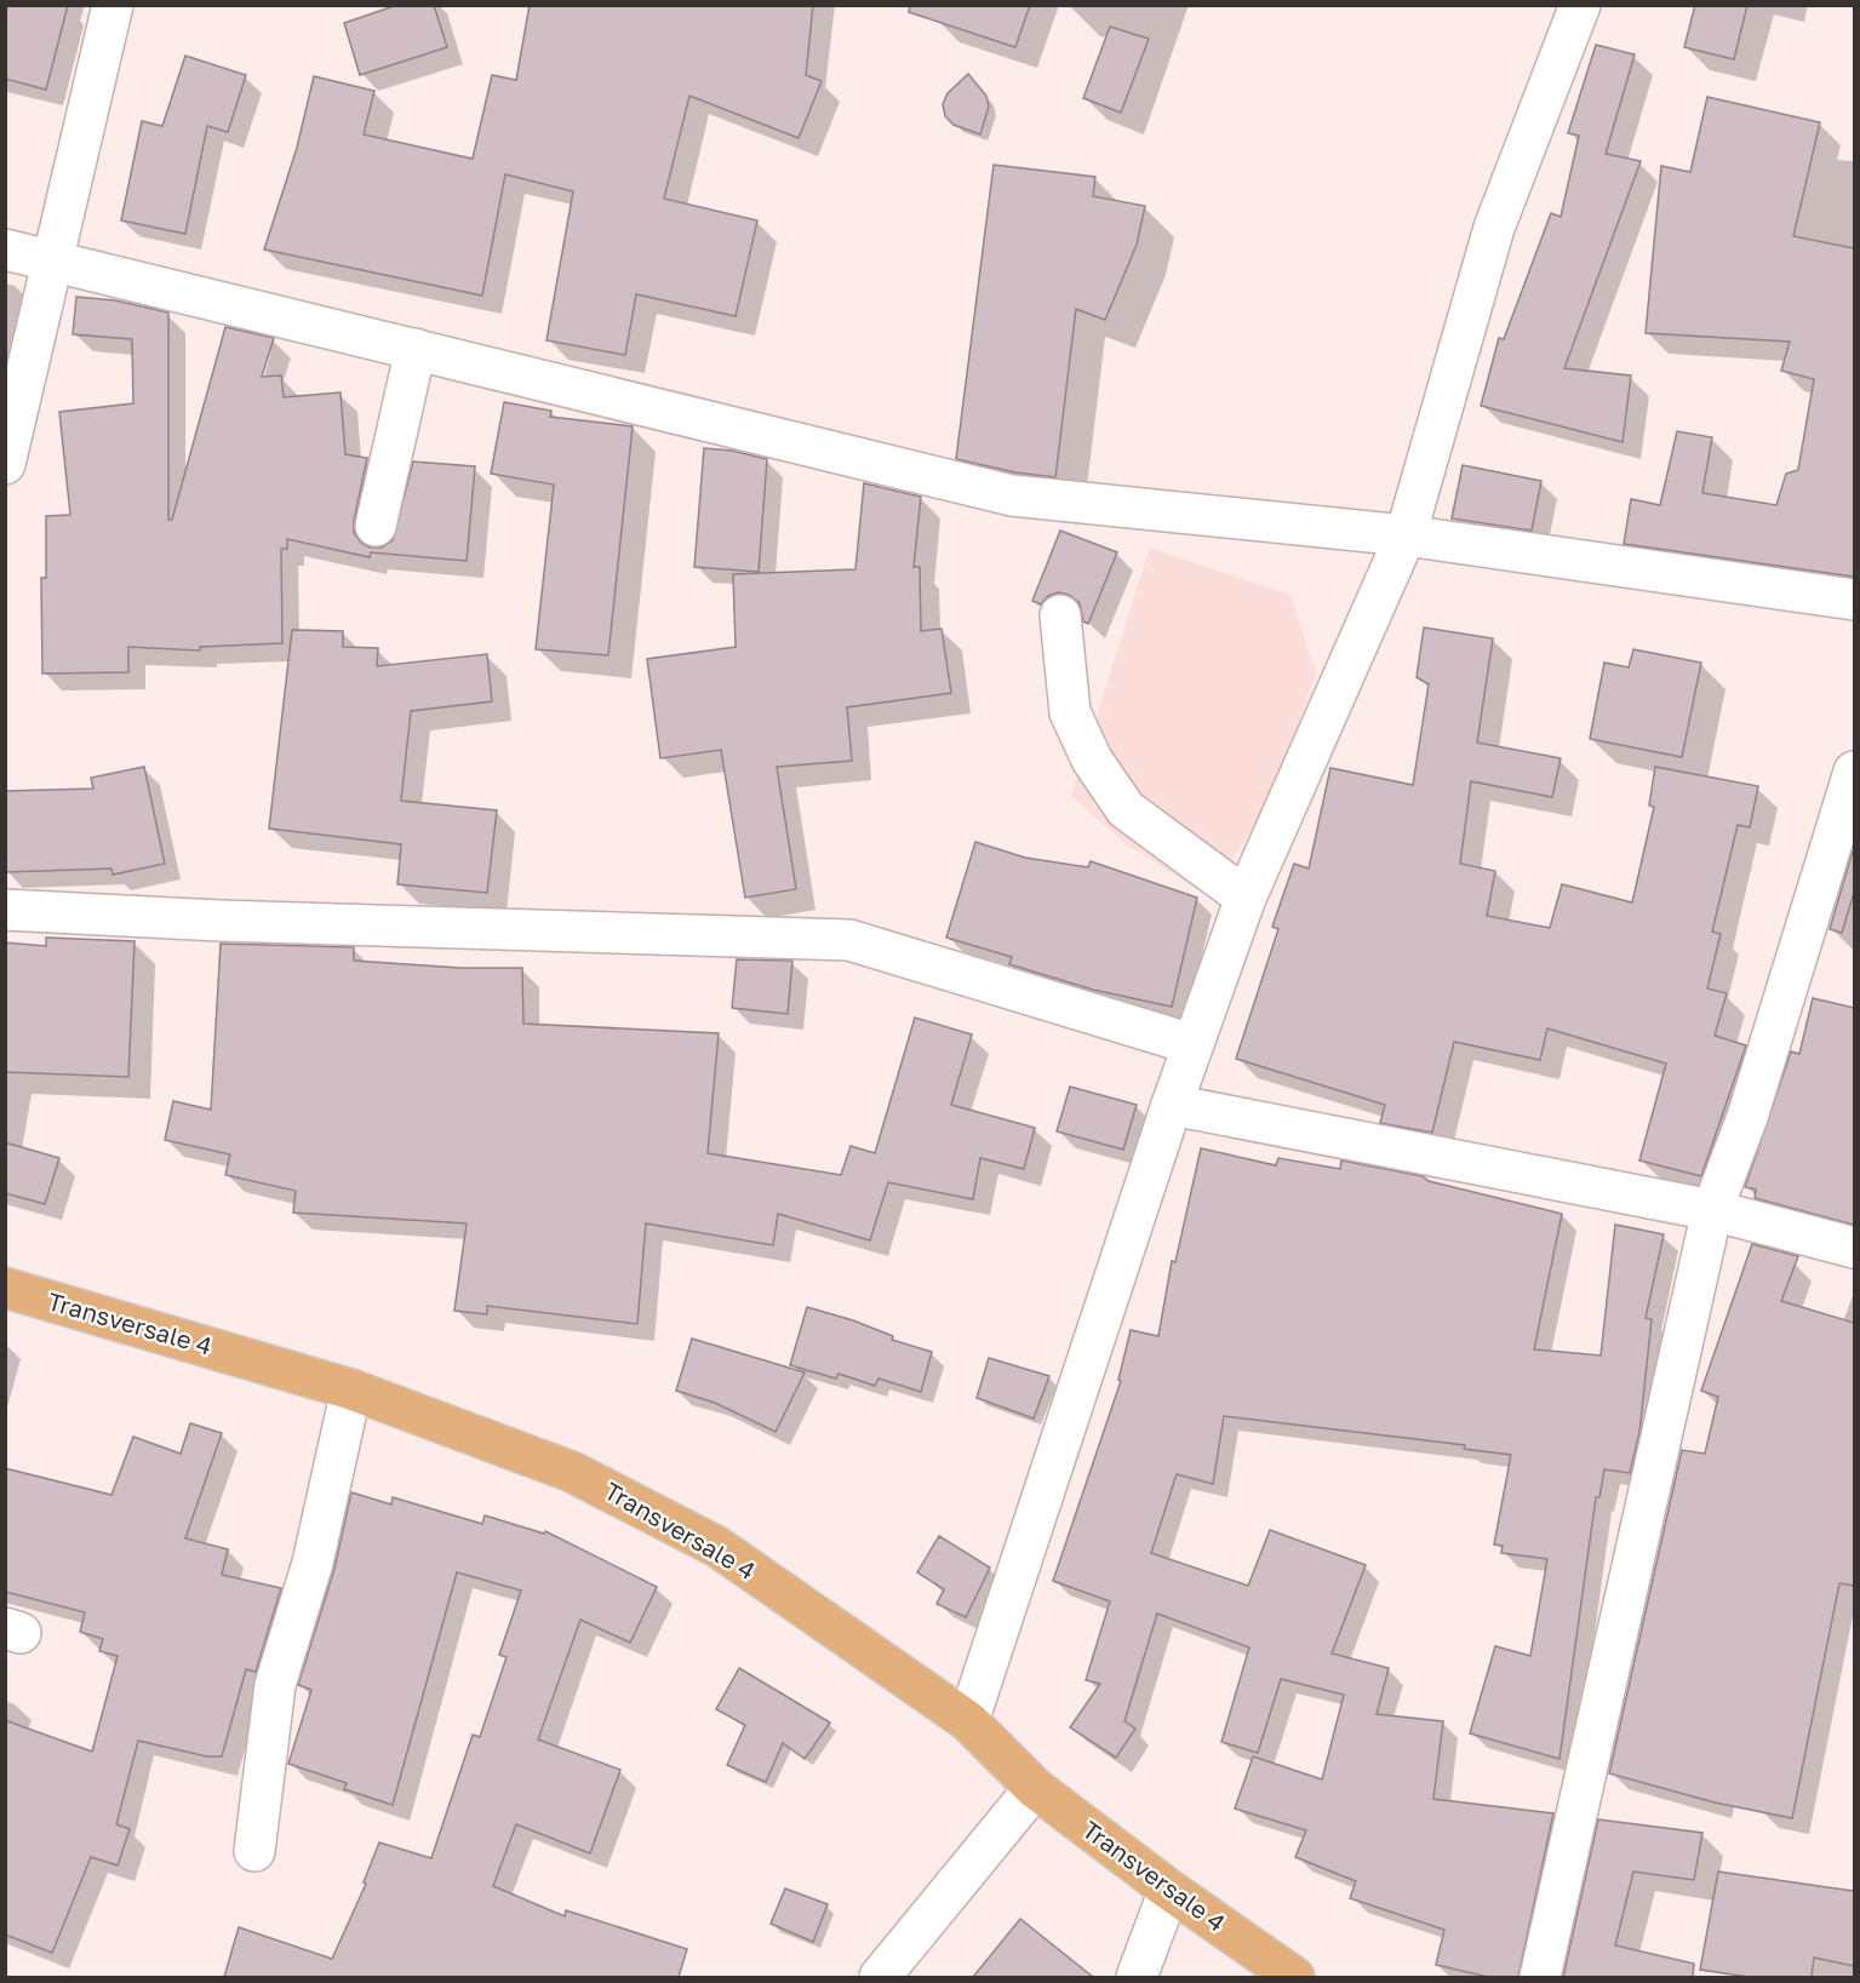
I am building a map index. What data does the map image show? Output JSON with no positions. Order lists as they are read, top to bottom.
{
  "streets": {
    "main road": ["Transversale 4"]
  }
}
